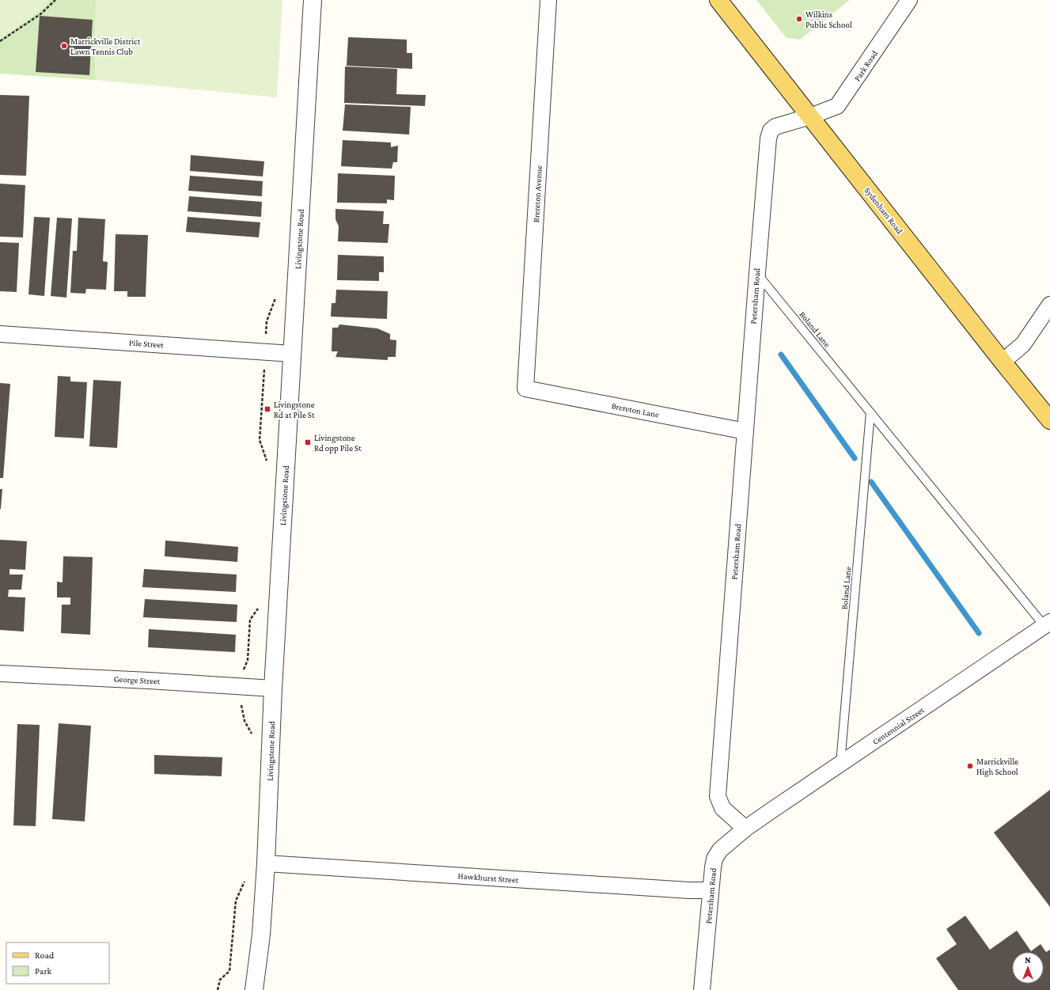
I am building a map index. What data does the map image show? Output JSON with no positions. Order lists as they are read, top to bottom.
{
  "streets": {
    "main road": ["Sydenham Road"],
    "street": [
      "Park Road",
      "Brereton Avenue",
      "Livingstone Road",
      "Petersham Road",
      "Pile Street",
      "Brereton Lane",
      "George Street",
      "Centennial Street",
      "Hawkhurst Street"
    ],
    "lane": ["Boland Lane"]
  },
  "crossings": [
    ["Park Road", "Sydenham Road"],
    ["Park Road", "Petersham Road"],
    ["Brereton Avenue", "Brereton Lane"],
    ["Sydenham Road", "Petersham Road"],
    ["Livingstone Road", "Pile Street"],
    ["Livingstone Road", "George Street"],
    ["Livingstone Road", "Hawkhurst Street"],
    ["Petersham Road", "Boland Lane"],
    ["Petersham Road", "Brereton Lane"],
    ["Petersham Road", "Centennial Street"],
    ["Petersham Road", "Hawkhurst Street"],
    ["Boland Lane", "Centennial Street"]
  ],
  "places": {
    "other": ["Wilkins Public School", "Marrickville District Lawn Tennis Club", "Marrickville High School"],
    "transit": ["Livingstone Rd at Pile St", "Livingstone Rd opp Pile St"]
  },
  "legend": ["Road", "Park"],
  "north": "top"
}
